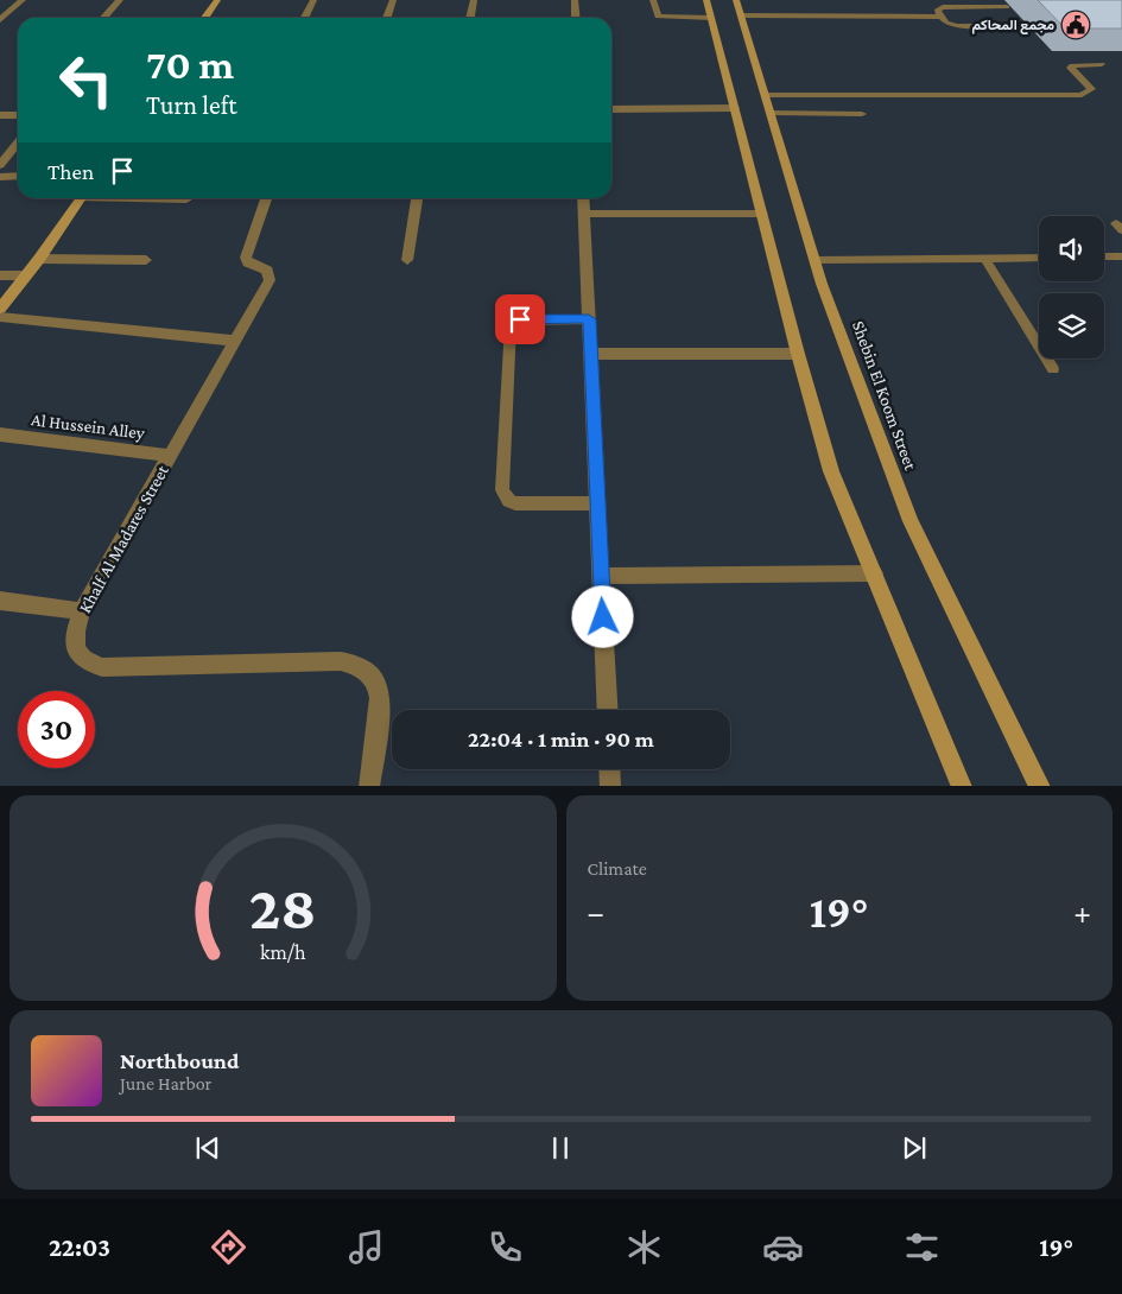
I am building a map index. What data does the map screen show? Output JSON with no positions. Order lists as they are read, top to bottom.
{
  "streets": {
    "street": ["Shebin El Koom Street", "Al Hussein Alley", "Khalf Al Madares Street"]
  },
  "crossings": [
    ["Al Hussein Alley", "Khalf Al Madares Street"]
  ],
  "places": {
    "public building": ["مجمع المحاكم"]
  },
  "page": {
    "turn": ["70 m", "Turn left"],
    "then": "Then",
    "limit": "30",
    "trip": "22:04 · 1 min · 90 m",
    "tile": "Climate",
    "heat": ["−", "19°", "+"],
    "song": ["Northbound", "June Harbor"],
    "tabs": ["22:03", "19°"],
    "gauge": ["28", "km/h"]
  }
}
